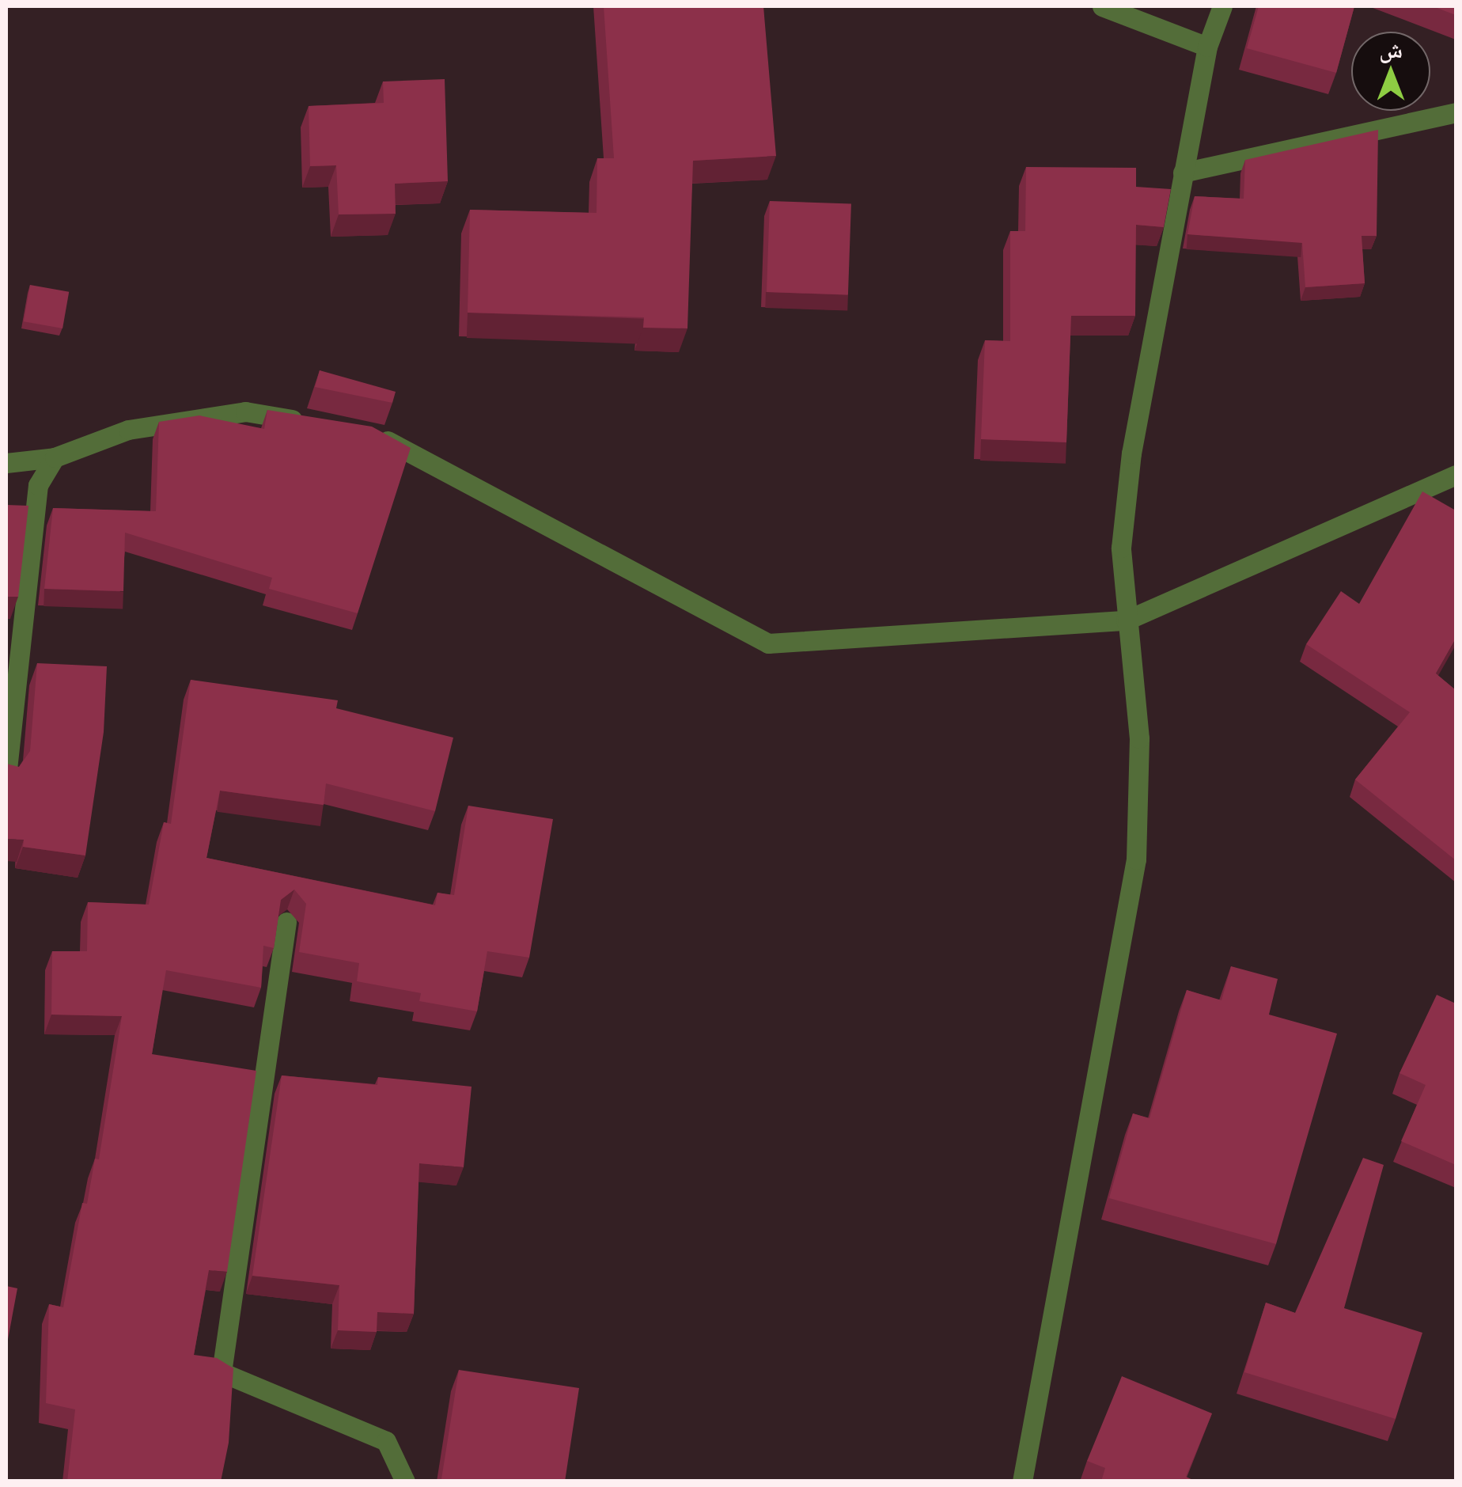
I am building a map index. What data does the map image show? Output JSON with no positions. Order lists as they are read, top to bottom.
{
  "north": "top"
}
